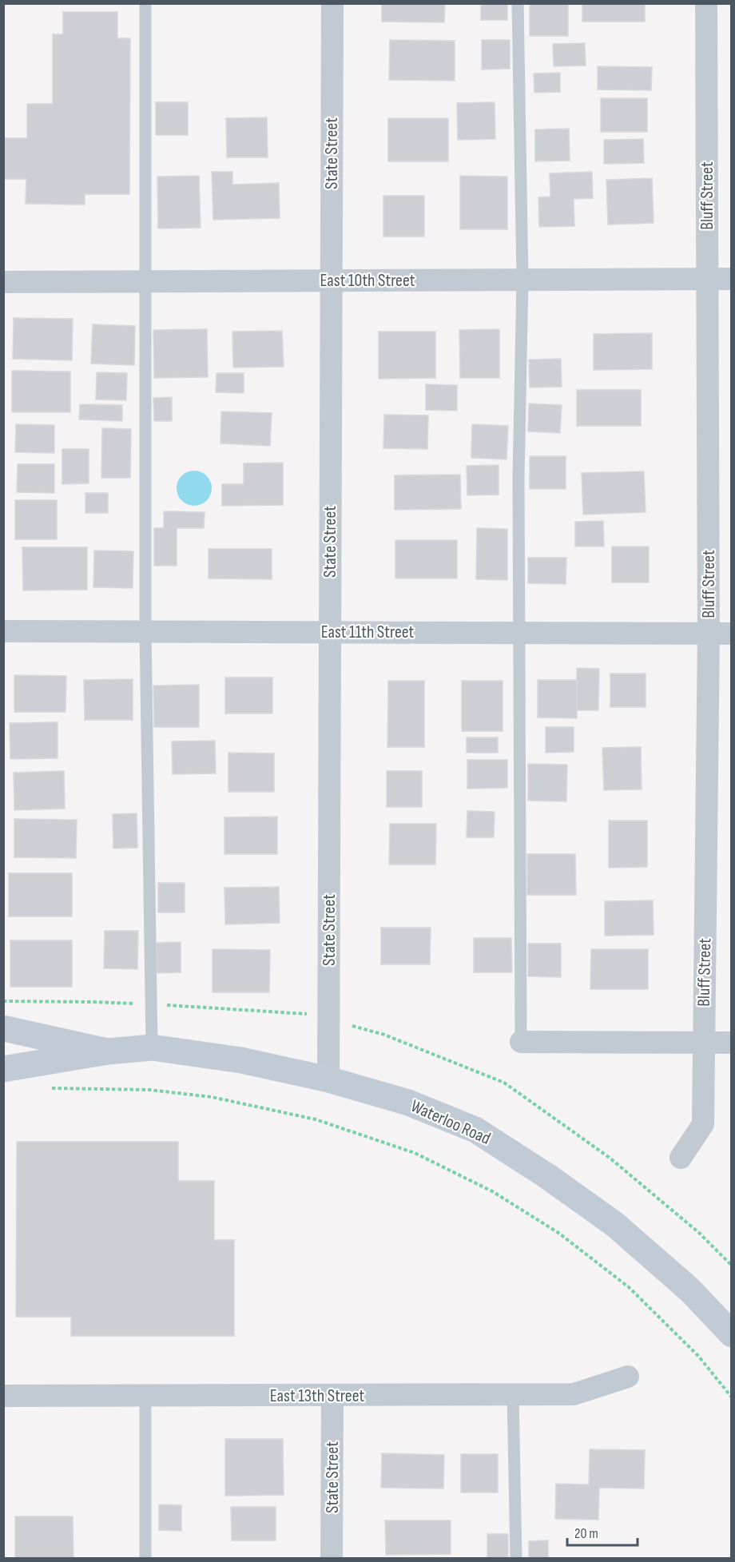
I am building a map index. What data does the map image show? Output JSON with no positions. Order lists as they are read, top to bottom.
{
  "streets": {
    "main road": ["Waterloo Road"],
    "street": [
      "State Street",
      "Bluff Street",
      "East 10th Street",
      "East 11th Street",
      "East 13th Street"
    ]
  },
  "crossings": [
    ["State Street", "East 10th Street"],
    ["State Street", "East 11th Street"],
    ["State Street", "Waterloo Road"],
    ["State Street", "East 13th Street"],
    ["Bluff Street", "East 10th Street"],
    ["Bluff Street", "East 11th Street"]
  ],
  "scale_bar": "20 m"
}
